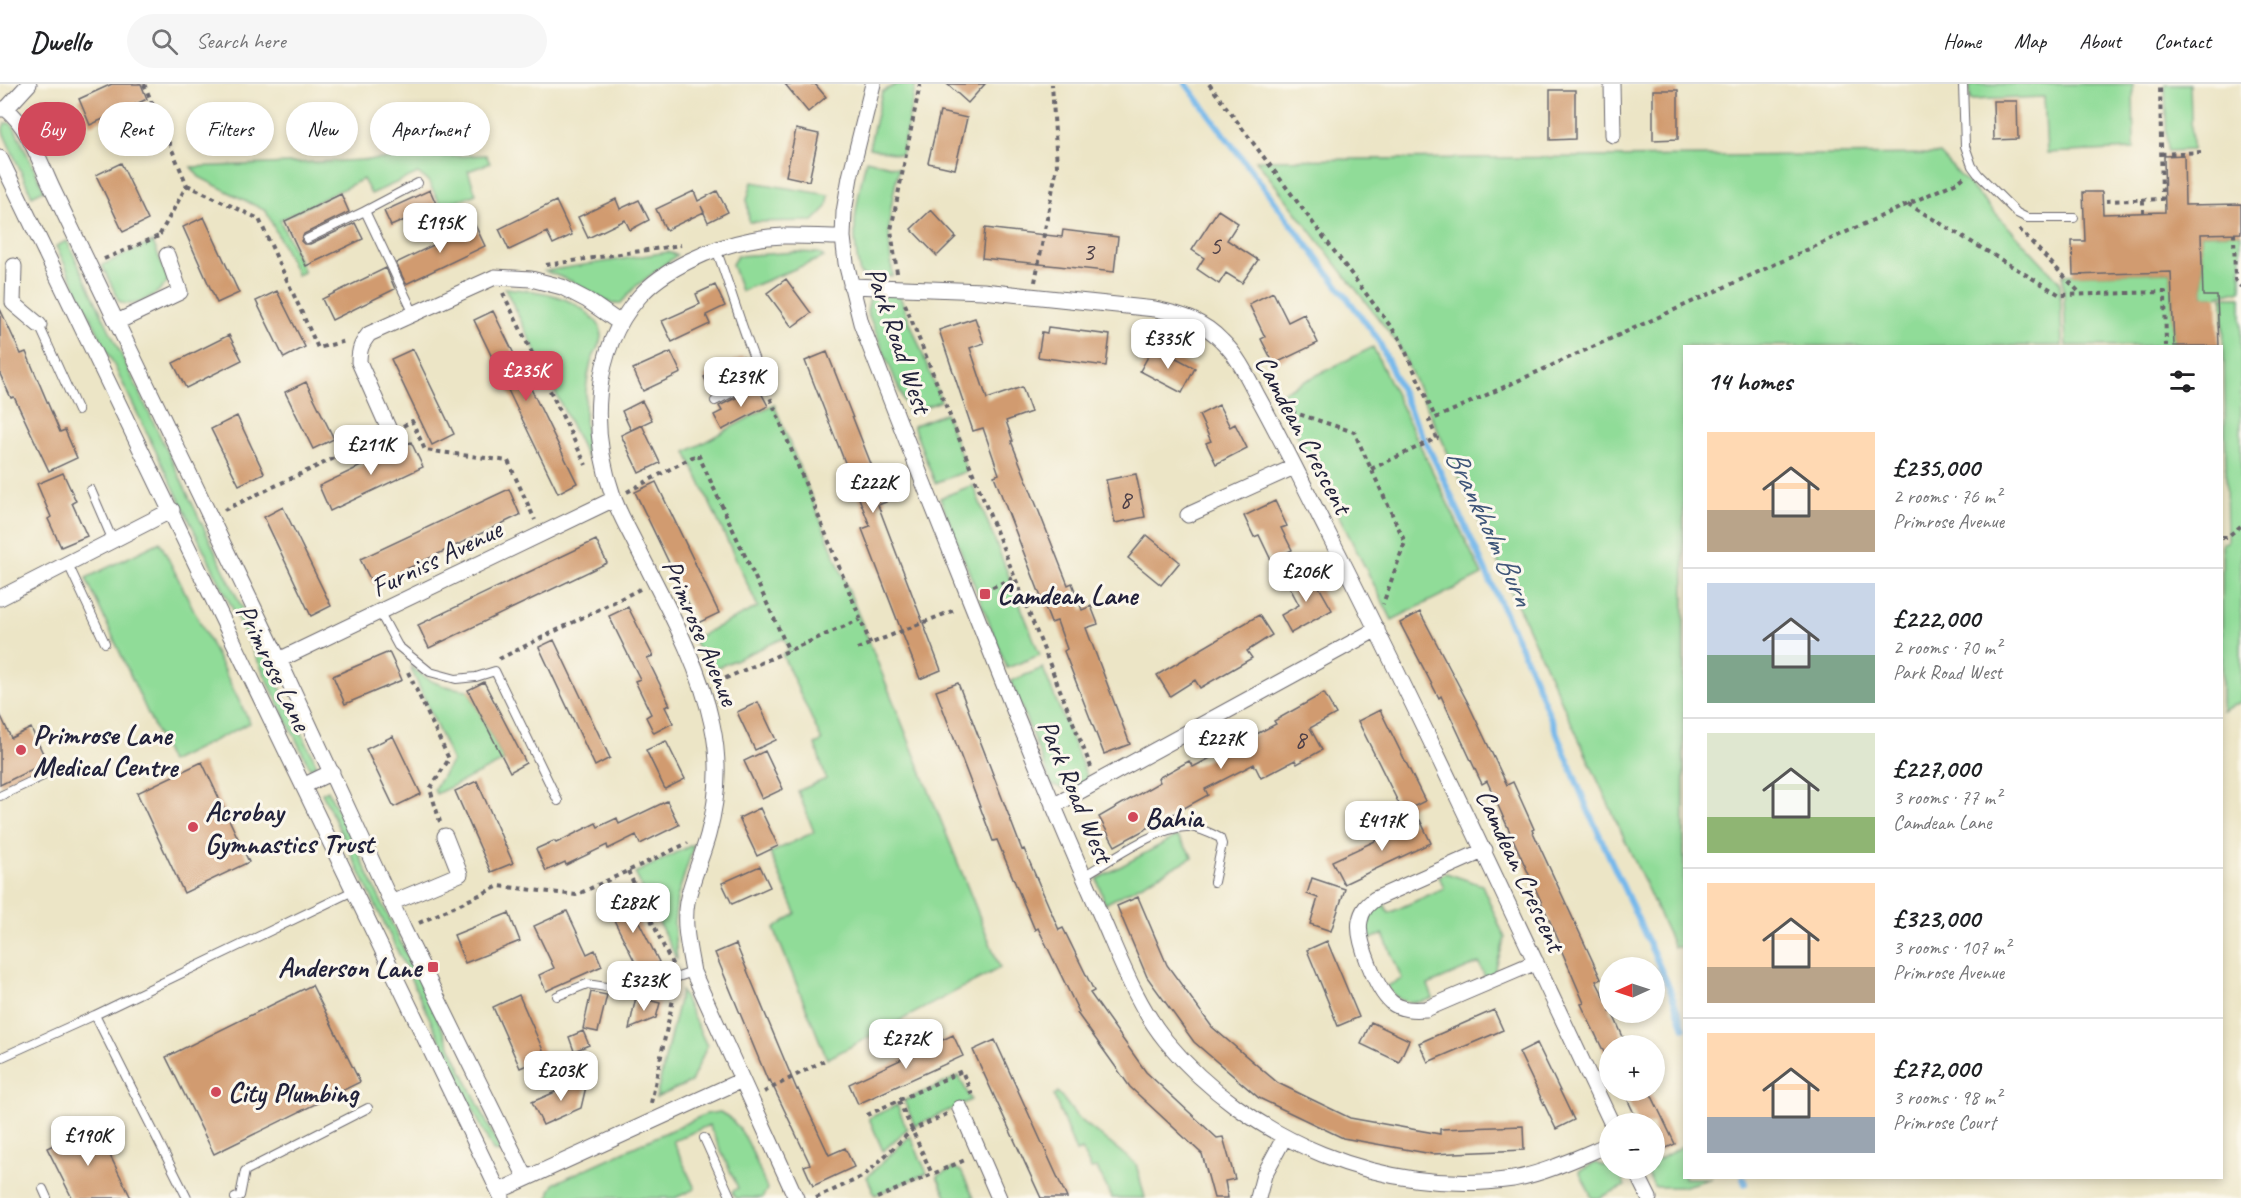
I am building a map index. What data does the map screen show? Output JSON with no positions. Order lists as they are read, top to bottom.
{
  "streets": {
    "street": [
      "Park Road West",
      "Camdean Crescent",
      "Furniss Avenue",
      "Primrose Avenue",
      "Primrose Lane"
    ]
  },
  "crossings": [
    ["Park Road West", "Camdean Crescent"],
    ["Park Road West", "Primrose Avenue"],
    ["Furniss Avenue", "Primrose Avenue"],
    ["Furniss Avenue", "Primrose Lane"]
  ],
  "water": ["Brankholm Burn"],
  "places": {
    "transit": ["Camdean Lane", "Anderson Lane"],
    "other": [
      "Primrose Lane Medical Centre",
      "Bahia",
      "Acrobay Gymnastics Trust",
      "City Plumbing"
    ]
  },
  "house_numbers": [
    "5",
    "3",
    "8",
    "8"
  ],
  "north": "left",
  "page": {
    "header": "Dwello",
    "search": "Search here",
    "nav": [
      "Home",
      "Map",
      "About",
      "Contact"
    ],
    "chip": [
      "Buy",
      "Rent",
      "Filters",
      "New",
      "Apartment"
    ],
    "price": [
      "£195K",
      "£335K",
      "£235K",
      "£239K",
      "£211K",
      "£222K",
      "£206K",
      "£227K",
      "£417K",
      "£282K",
      "£323K",
      "£272K",
      "£203K",
      "£190K"
    ],
    "heading": "14 homes",
    "list": [
      {
        "name": "£235,000",
        "note": "2 rooms · 76 m² · Primrose Avenue"
      },
      {
        "name": "£222,000",
        "note": "2 rooms · 70 m² · Park Road West"
      },
      {
        "name": "£227,000",
        "note": "3 rooms · 77 m² · Camdean Lane"
      },
      {
        "name": "£323,000",
        "note": "3 rooms · 107 m² · Primrose Avenue"
      },
      {
        "name": "£272,000",
        "note": "3 rooms · 98 m² · Primrose Court"
      }
    ],
    "map_buttons": ["+", "−"]
  }
}
